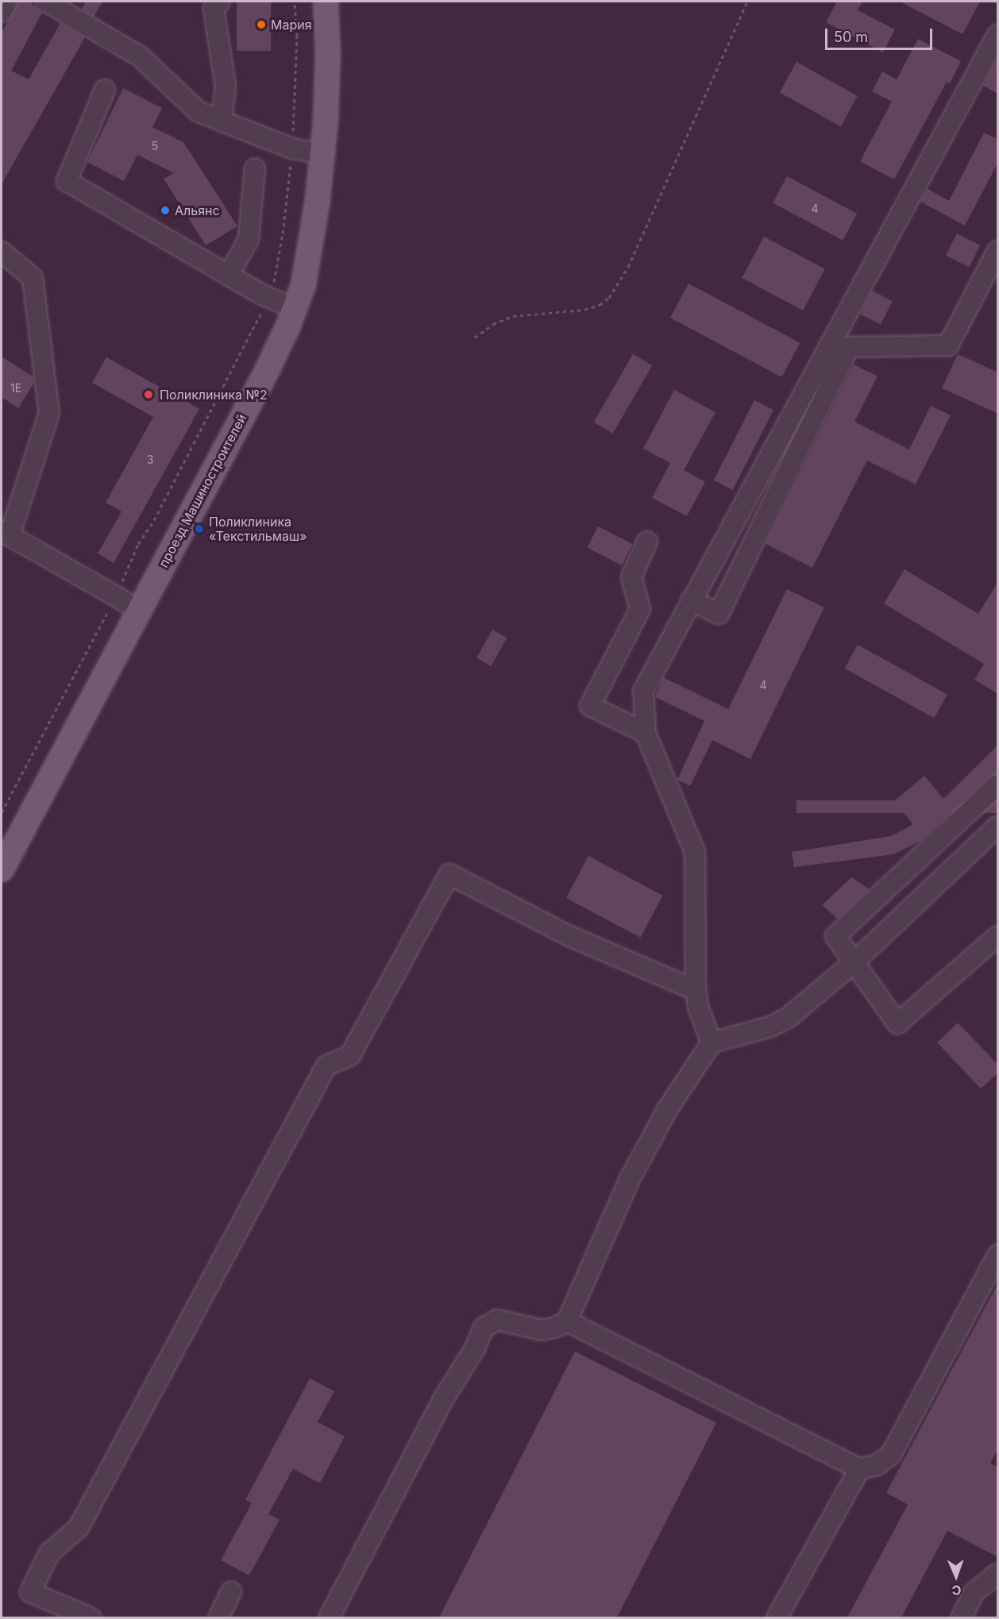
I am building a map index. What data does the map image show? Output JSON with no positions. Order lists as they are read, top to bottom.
{
  "streets": {
    "main road": ["проезд Машиностроителей"]
  },
  "places": [
    "Мария",
    "Альянс",
    "Поликлиника №2",
    "Поликлиника «Текстильмаш»"
  ],
  "house_numbers": [
    "5",
    "4",
    "1Е",
    "3",
    "4"
  ],
  "scale_bar": "50 m",
  "north": "bottom"
}
